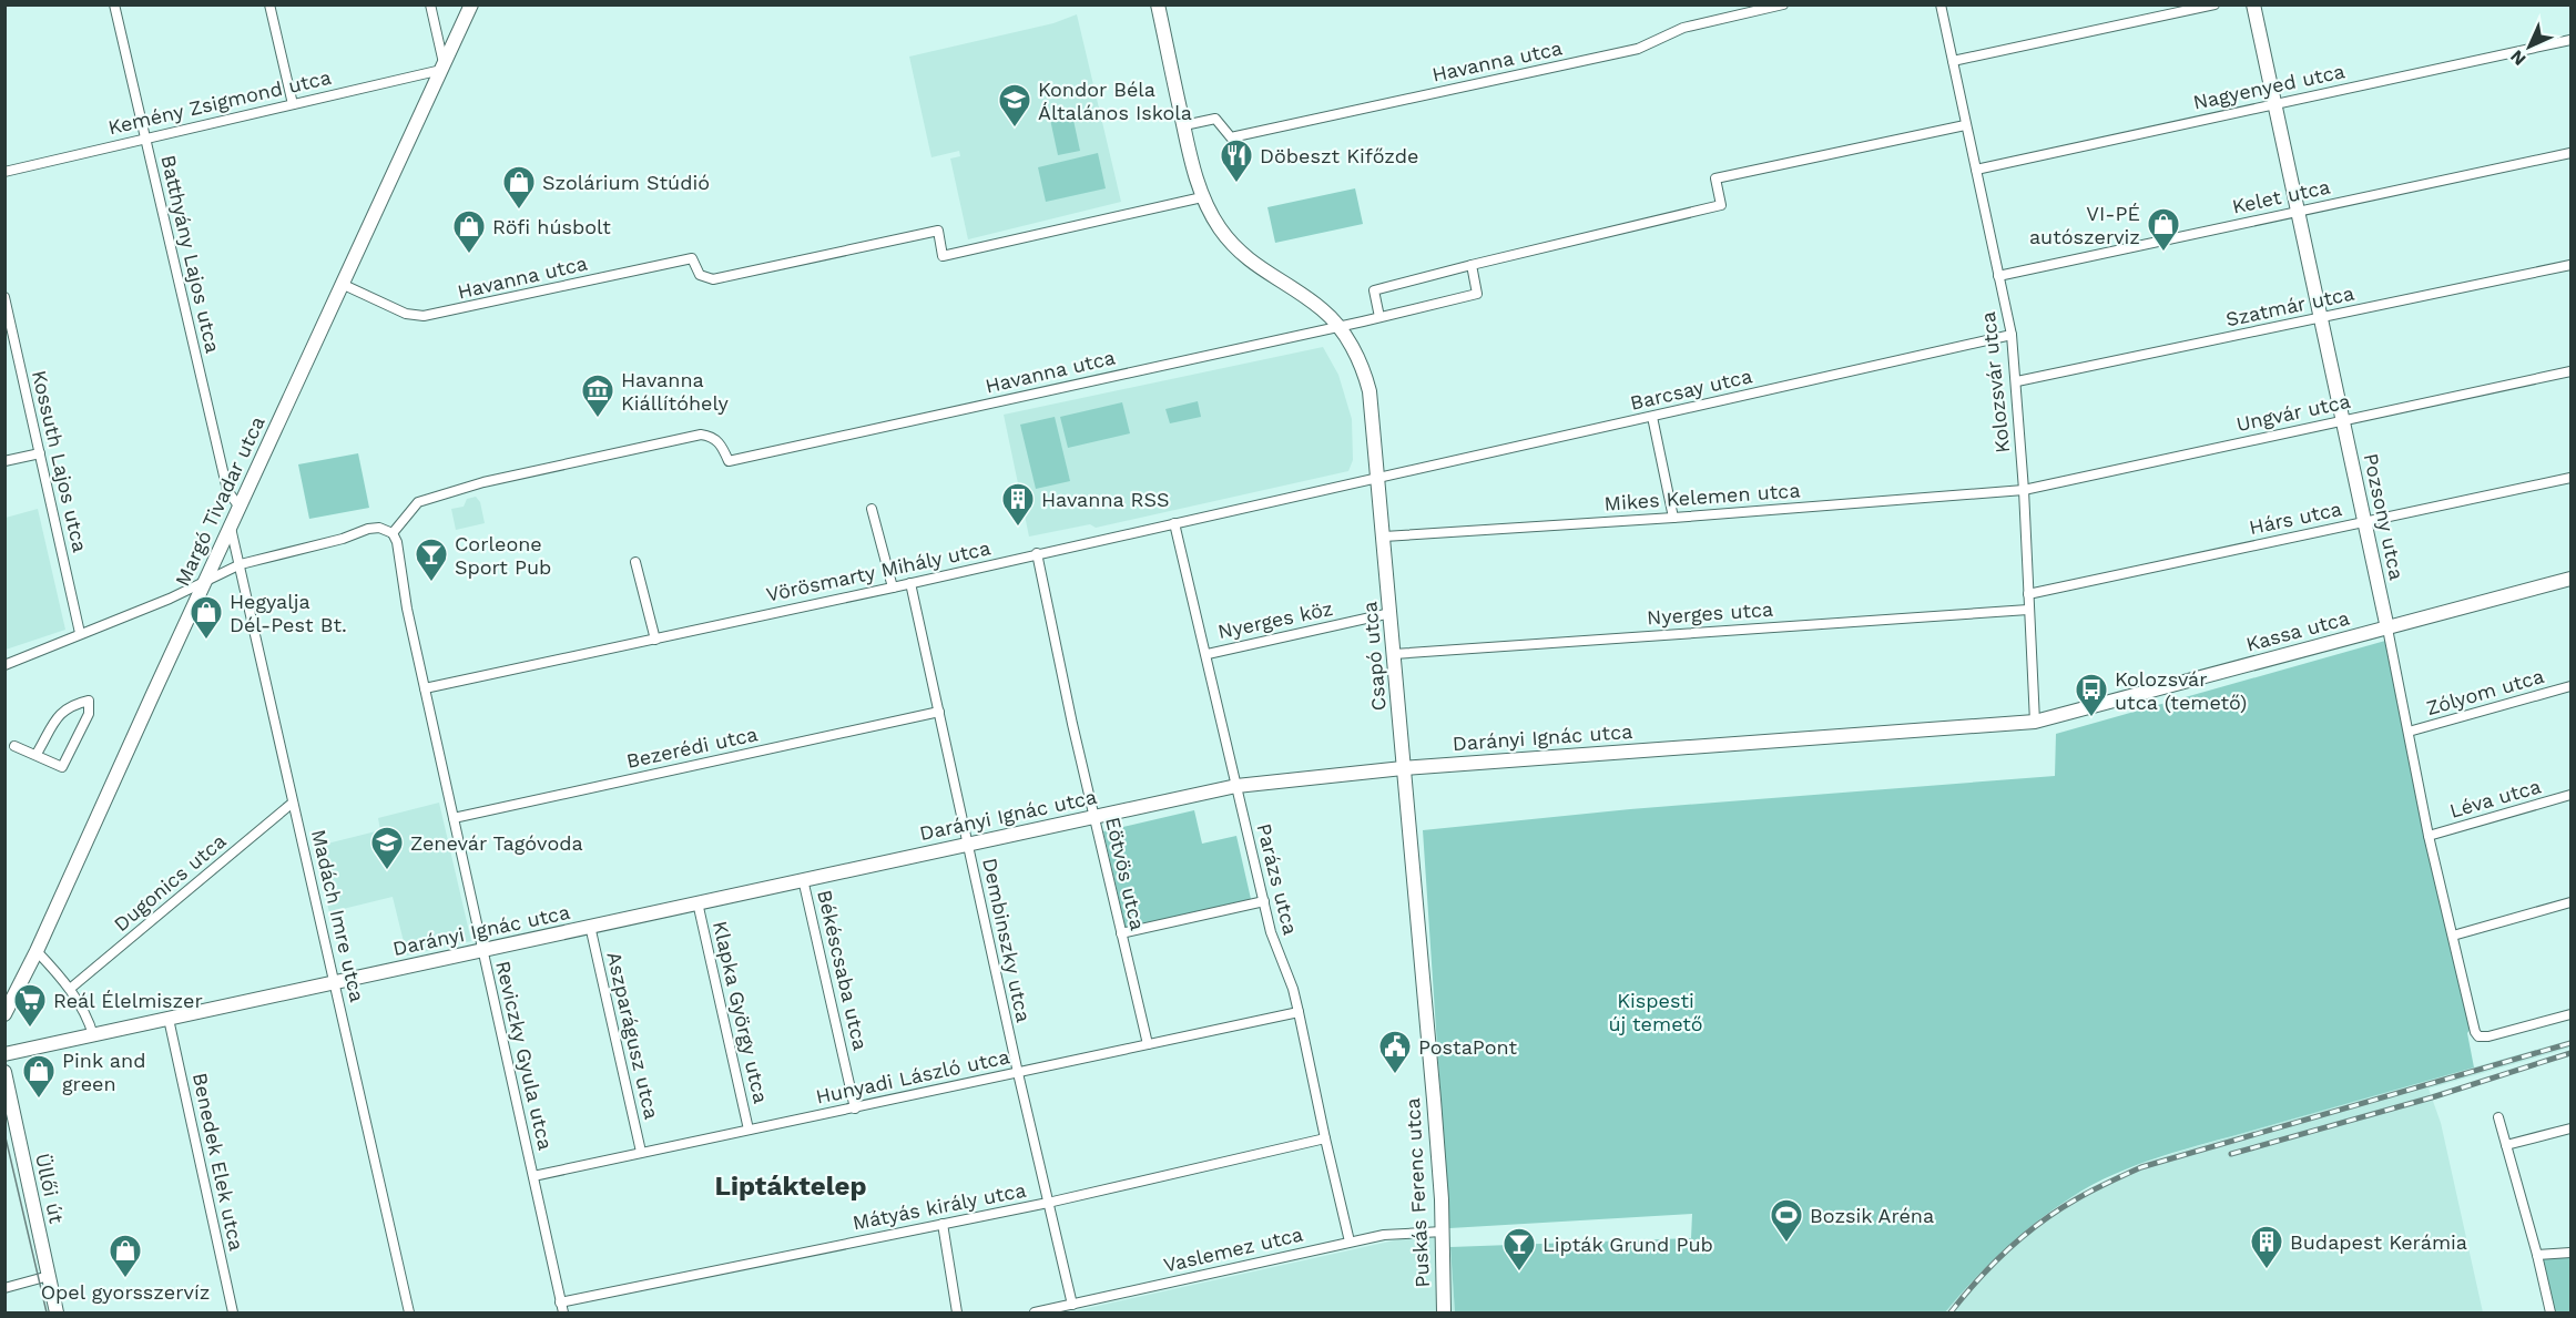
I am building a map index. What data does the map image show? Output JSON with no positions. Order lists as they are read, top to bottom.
{
  "streets": {
    "street": [
      "Havanna utca",
      "Nagyenyed utca",
      "Kemény Zsigmond utca",
      "Kelet utca",
      "Batthyány Lajos utca",
      "Szatmár utca",
      "Kolozsvár utca",
      "Barcsay utca",
      "Ungvár utca",
      "Kossuth Lajos utca",
      "Mikes Kelemen utca",
      "Margó Tivadar utca",
      "Pozsony utca",
      "Hárs utca",
      "Vörösmarty Mihály utca",
      "Nyerges utca",
      "Nyerges köz",
      "Kassa utca",
      "Csapó utca",
      "Zólyom utca",
      "Darányi Ignác utca",
      "Bezerédi utca",
      "Léva utca",
      "Eötvös utca",
      "Parázs utca",
      "Dugonics utca",
      "Madách Imre utca",
      "Dembinszky utca",
      "Békéscsaba utca",
      "Klapka György utca",
      "Aszparágusz utca",
      "Reviczky Gyula utca",
      "Hunyadi László utca",
      "Benedek Elek utca",
      "Üllői út",
      "Puskás Ferenc utca",
      "Mátyás király utca",
      "Vaslemez utca"
    ]
  },
  "crossings": [
    ["Havanna utca", "Margó Tivadar utca"],
    ["Havanna utca", "Csapó utca"],
    ["Havanna utca", "Reviczky Gyula utca"],
    ["Nagyenyed utca", "Kolozsvár utca"],
    ["Nagyenyed utca", "Pozsony utca"],
    ["Kemény Zsigmond utca", "Batthyány Lajos utca"],
    ["Kemény Zsigmond utca", "Margó Tivadar utca"],
    ["Kelet utca", "Kolozsvár utca"],
    ["Kelet utca", "Pozsony utca"],
    ["Batthyány Lajos utca", "Margó Tivadar utca"],
    ["Szatmár utca", "Kolozsvár utca"],
    ["Szatmár utca", "Pozsony utca"],
    ["Kolozsvár utca", "Barcsay utca"],
    ["Kolozsvár utca", "Ungvár utca"],
    ["Kolozsvár utca", "Mikes Kelemen utca"],
    ["Kolozsvár utca", "Hárs utca"],
    ["Kolozsvár utca", "Nyerges utca"],
    ["Kolozsvár utca", "Kassa utca"],
    ["Kolozsvár utca", "Darányi Ignác utca"],
    ["Barcsay utca", "Vörösmarty Mihály utca"],
    ["Barcsay utca", "Csapó utca"],
    ["Ungvár utca", "Mikes Kelemen utca"],
    ["Ungvár utca", "Pozsony utca"],
    ["Mikes Kelemen utca", "Csapó utca"],
    ["Margó Tivadar utca", "Madách Imre utca"],
    ["Pozsony utca", "Hárs utca"],
    ["Pozsony utca", "Kassa utca"],
    ["Pozsony utca", "Zólyom utca"],
    ["Pozsony utca", "Léva utca"],
    ["Vörösmarty Mihály utca", "Csapó utca"],
    ["Vörösmarty Mihály utca", "Eötvös utca"],
    ["Vörösmarty Mihály utca", "Parázs utca"],
    ["Vörösmarty Mihály utca", "Dembinszky utca"],
    ["Vörösmarty Mihály utca", "Reviczky Gyula utca"],
    ["Nyerges utca", "Csapó utca"],
    ["Nyerges köz", "Csapó utca"],
    ["Nyerges köz", "Parázs utca"],
    ["Kassa utca", "Darányi Ignác utca"],
    ["Csapó utca", "Darányi Ignác utca"],
    ["Csapó utca", "Puskás Ferenc utca"],
    ["Darányi Ignác utca", "Eötvös utca"],
    ["Darányi Ignác utca", "Parázs utca"],
    ["Darányi Ignác utca", "Madách Imre utca"],
    ["Darányi Ignác utca", "Dembinszky utca"],
    ["Darányi Ignác utca", "Békéscsaba utca"],
    ["Darányi Ignác utca", "Klapka György utca"],
    ["Darányi Ignác utca", "Aszparágusz utca"],
    ["Darányi Ignác utca", "Reviczky Gyula utca"],
    ["Darányi Ignác utca", "Benedek Elek utca"],
    ["Bezerédi utca", "Dembinszky utca"],
    ["Bezerédi utca", "Reviczky Gyula utca"],
    ["Eötvös utca", "Hunyadi László utca"],
    ["Parázs utca", "Hunyadi László utca"],
    ["Parázs utca", "Mátyás király utca"],
    ["Parázs utca", "Vaslemez utca"],
    ["Dugonics utca", "Madách Imre utca"],
    ["Dembinszky utca", "Hunyadi László utca"],
    ["Dembinszky utca", "Mátyás király utca"],
    ["Dembinszky utca", "Vaslemez utca"],
    ["Békéscsaba utca", "Hunyadi László utca"],
    ["Klapka György utca", "Hunyadi László utca"],
    ["Aszparágusz utca", "Hunyadi László utca"],
    ["Reviczky Gyula utca", "Hunyadi László utca"],
    ["Reviczky Gyula utca", "Mátyás király utca"],
    ["Puskás Ferenc utca", "Vaslemez utca"]
  ],
  "districts": ["Liptáktelep"],
  "parks": ["Kispesti új temető"],
  "places": {
    "school or university": ["Kondor Béla Általános Iskola", "Zenevár Tagóvoda"],
    "restaurant": ["Döbeszt Kifőzde"],
    "shop": [
      "Szolárium Stúdió",
      "VI-PÉ autószerviz",
      "Röfi húsbolt",
      "Hegyalja Dél-Pest Bt.",
      "Pink and green",
      "Opel gyorsszervíz"
    ],
    "museum": ["Havanna Kiállítóhely"],
    "building": ["Havanna RSS", "Budapest Kerámia"],
    "bar": ["Corleone Sport Pub", "Lipták Grund Pub"],
    "bus stop": ["Kolozsvár utca (temető)"],
    "supermarket": ["Reál Élelmiszer"],
    "public building": ["PostaPont"],
    "sports": ["Bozsik Aréna"]
  },
  "north": "bottom left"
}
